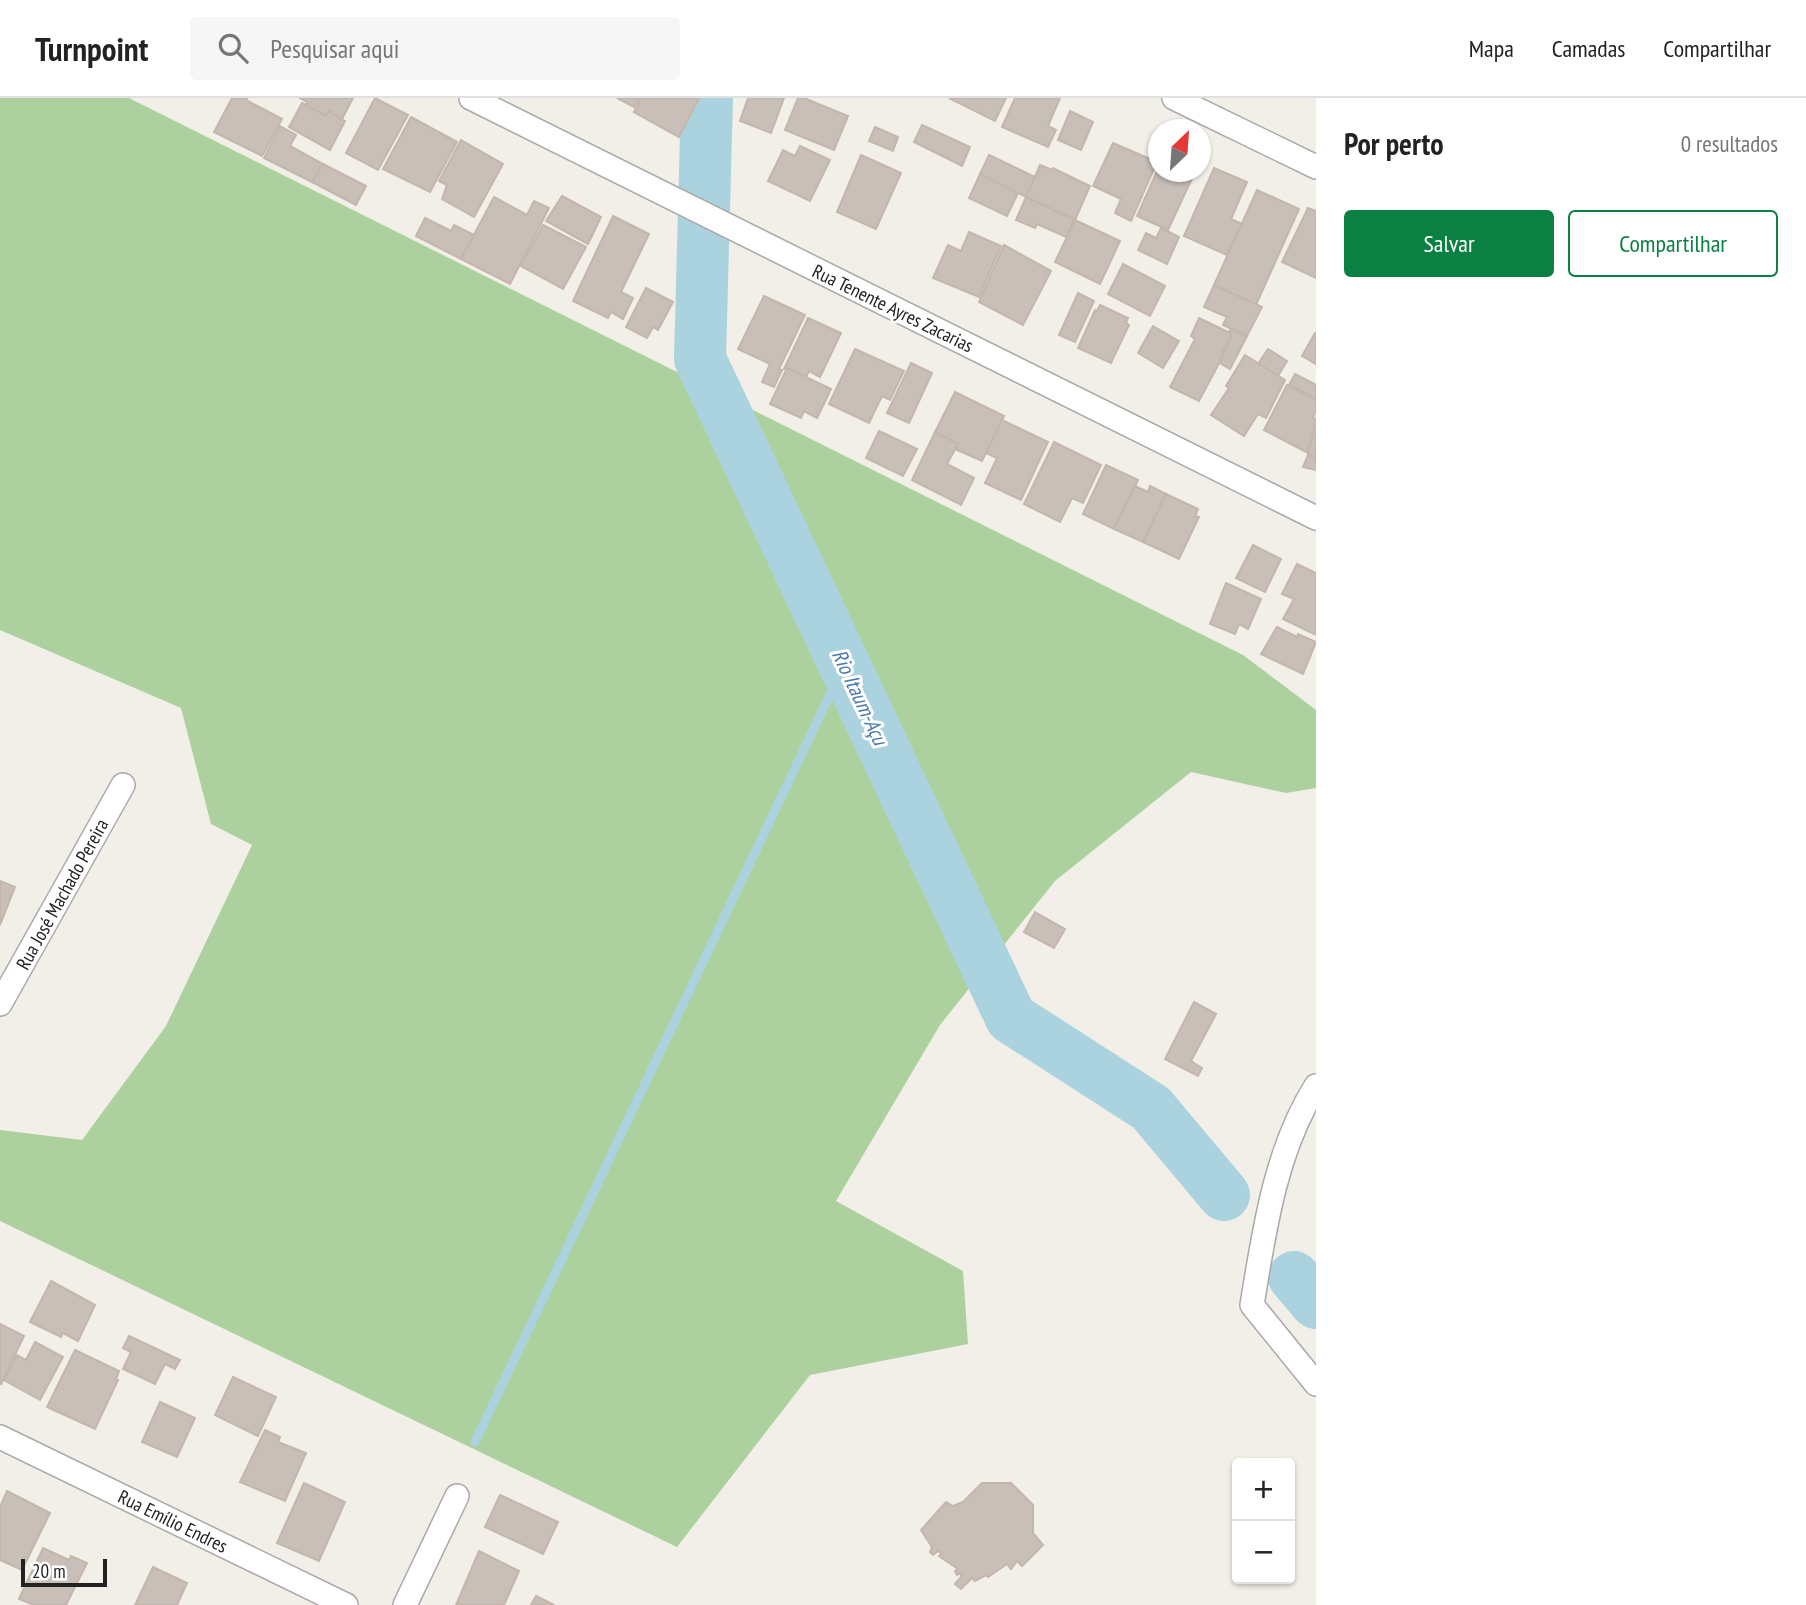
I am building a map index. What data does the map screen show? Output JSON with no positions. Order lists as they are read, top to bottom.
{
  "streets": {
    "street": ["Rua Tenente Ayres Zacarias", "Rua José Machado Pereira", "Rua Emílio Endres"]
  },
  "water": ["Rio Itaum-Açu"],
  "scale_bar": "20 m",
  "north": "top right",
  "page": {
    "header": "Turnpoint",
    "search": "Pesquisar aqui",
    "nav": ["Mapa", "Camadas", "Compartilhar"],
    "heading": ["Por perto", "0 resultados"],
    "buttons": ["Salvar", "Compartilhar"],
    "map_buttons": ["+", "−"],
    "scale": "20 m"
  }
}
